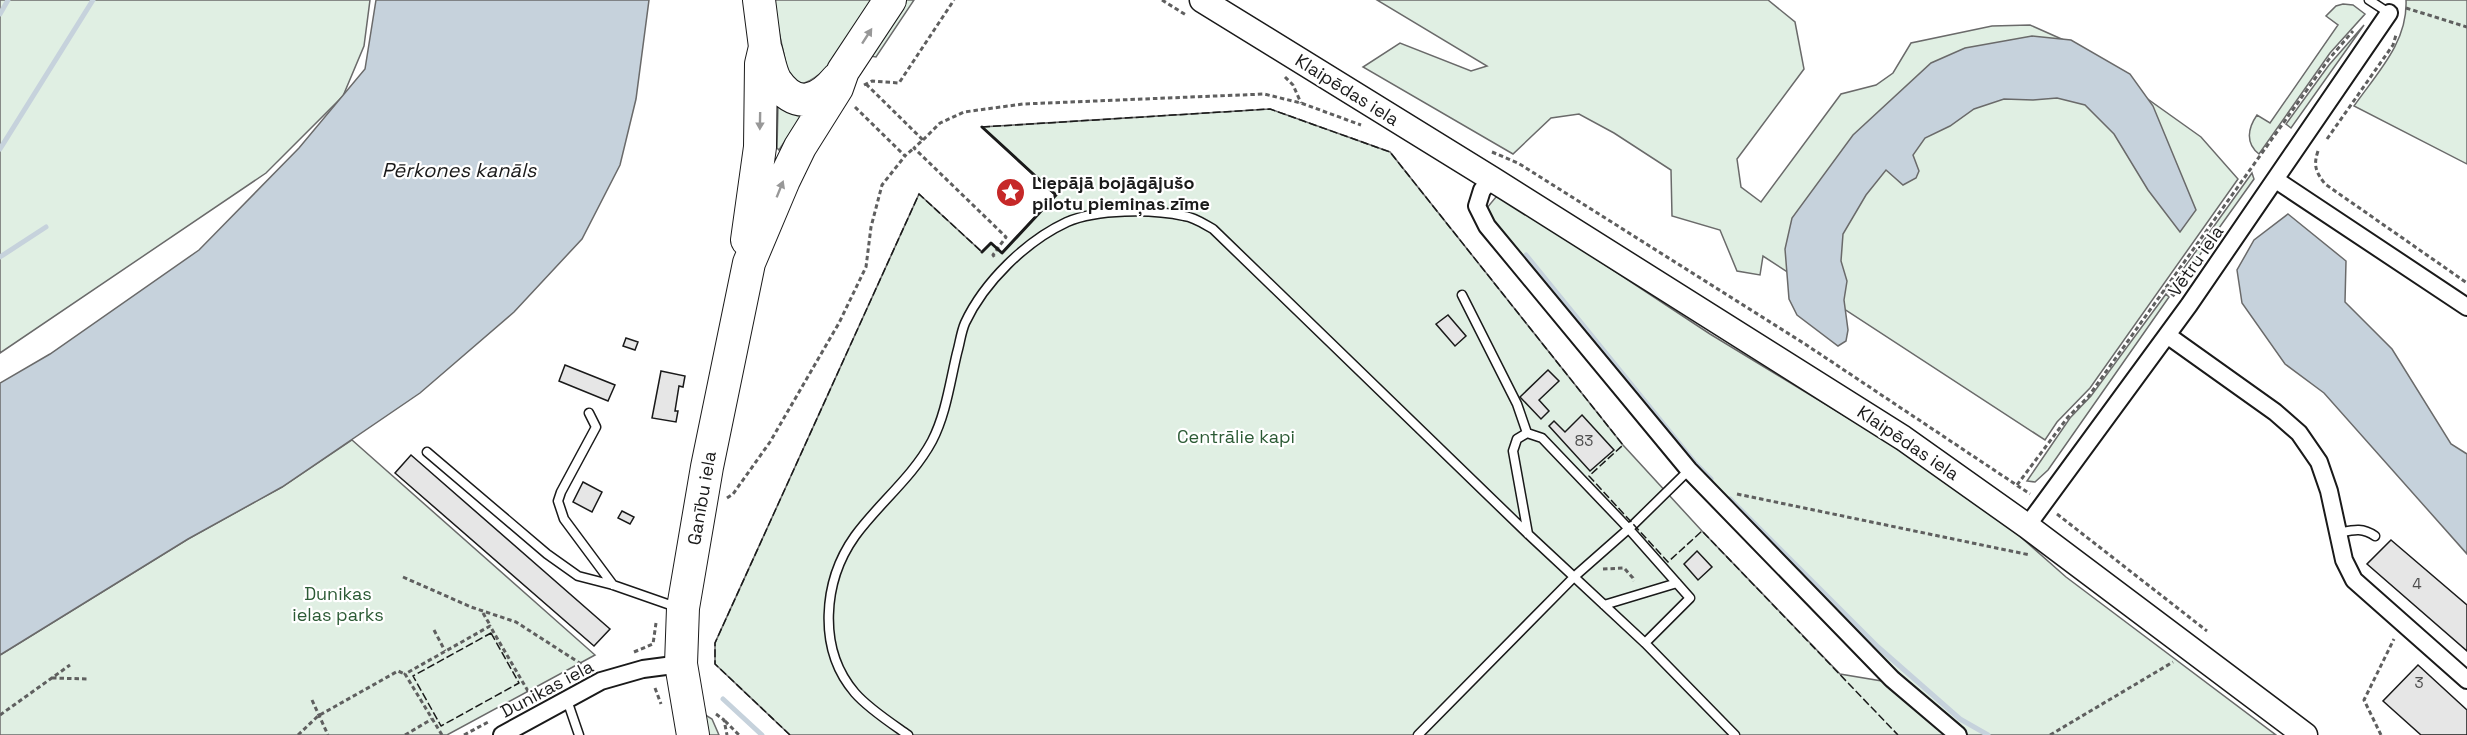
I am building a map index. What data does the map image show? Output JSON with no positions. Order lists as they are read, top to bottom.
{
  "streets": {
    "highway": ["Ganību iela"],
    "main road": ["Klaipēdas iela"],
    "street": ["Vētru iela", "Dunikas iela"]
  },
  "crossings": [
    ["Klaipēdas iela", "Vētru iela"],
    ["Ganību iela", "Dunikas iela"]
  ],
  "water": ["Pērkones kanāls"],
  "parks": ["Centrālie kapi", "Dunikas ielas parks"],
  "places": {
    "place": ["Liepājā bojāgājušo pilotu piemiņas zīme"]
  },
  "house_numbers": ["83", "4", "3"]
}
